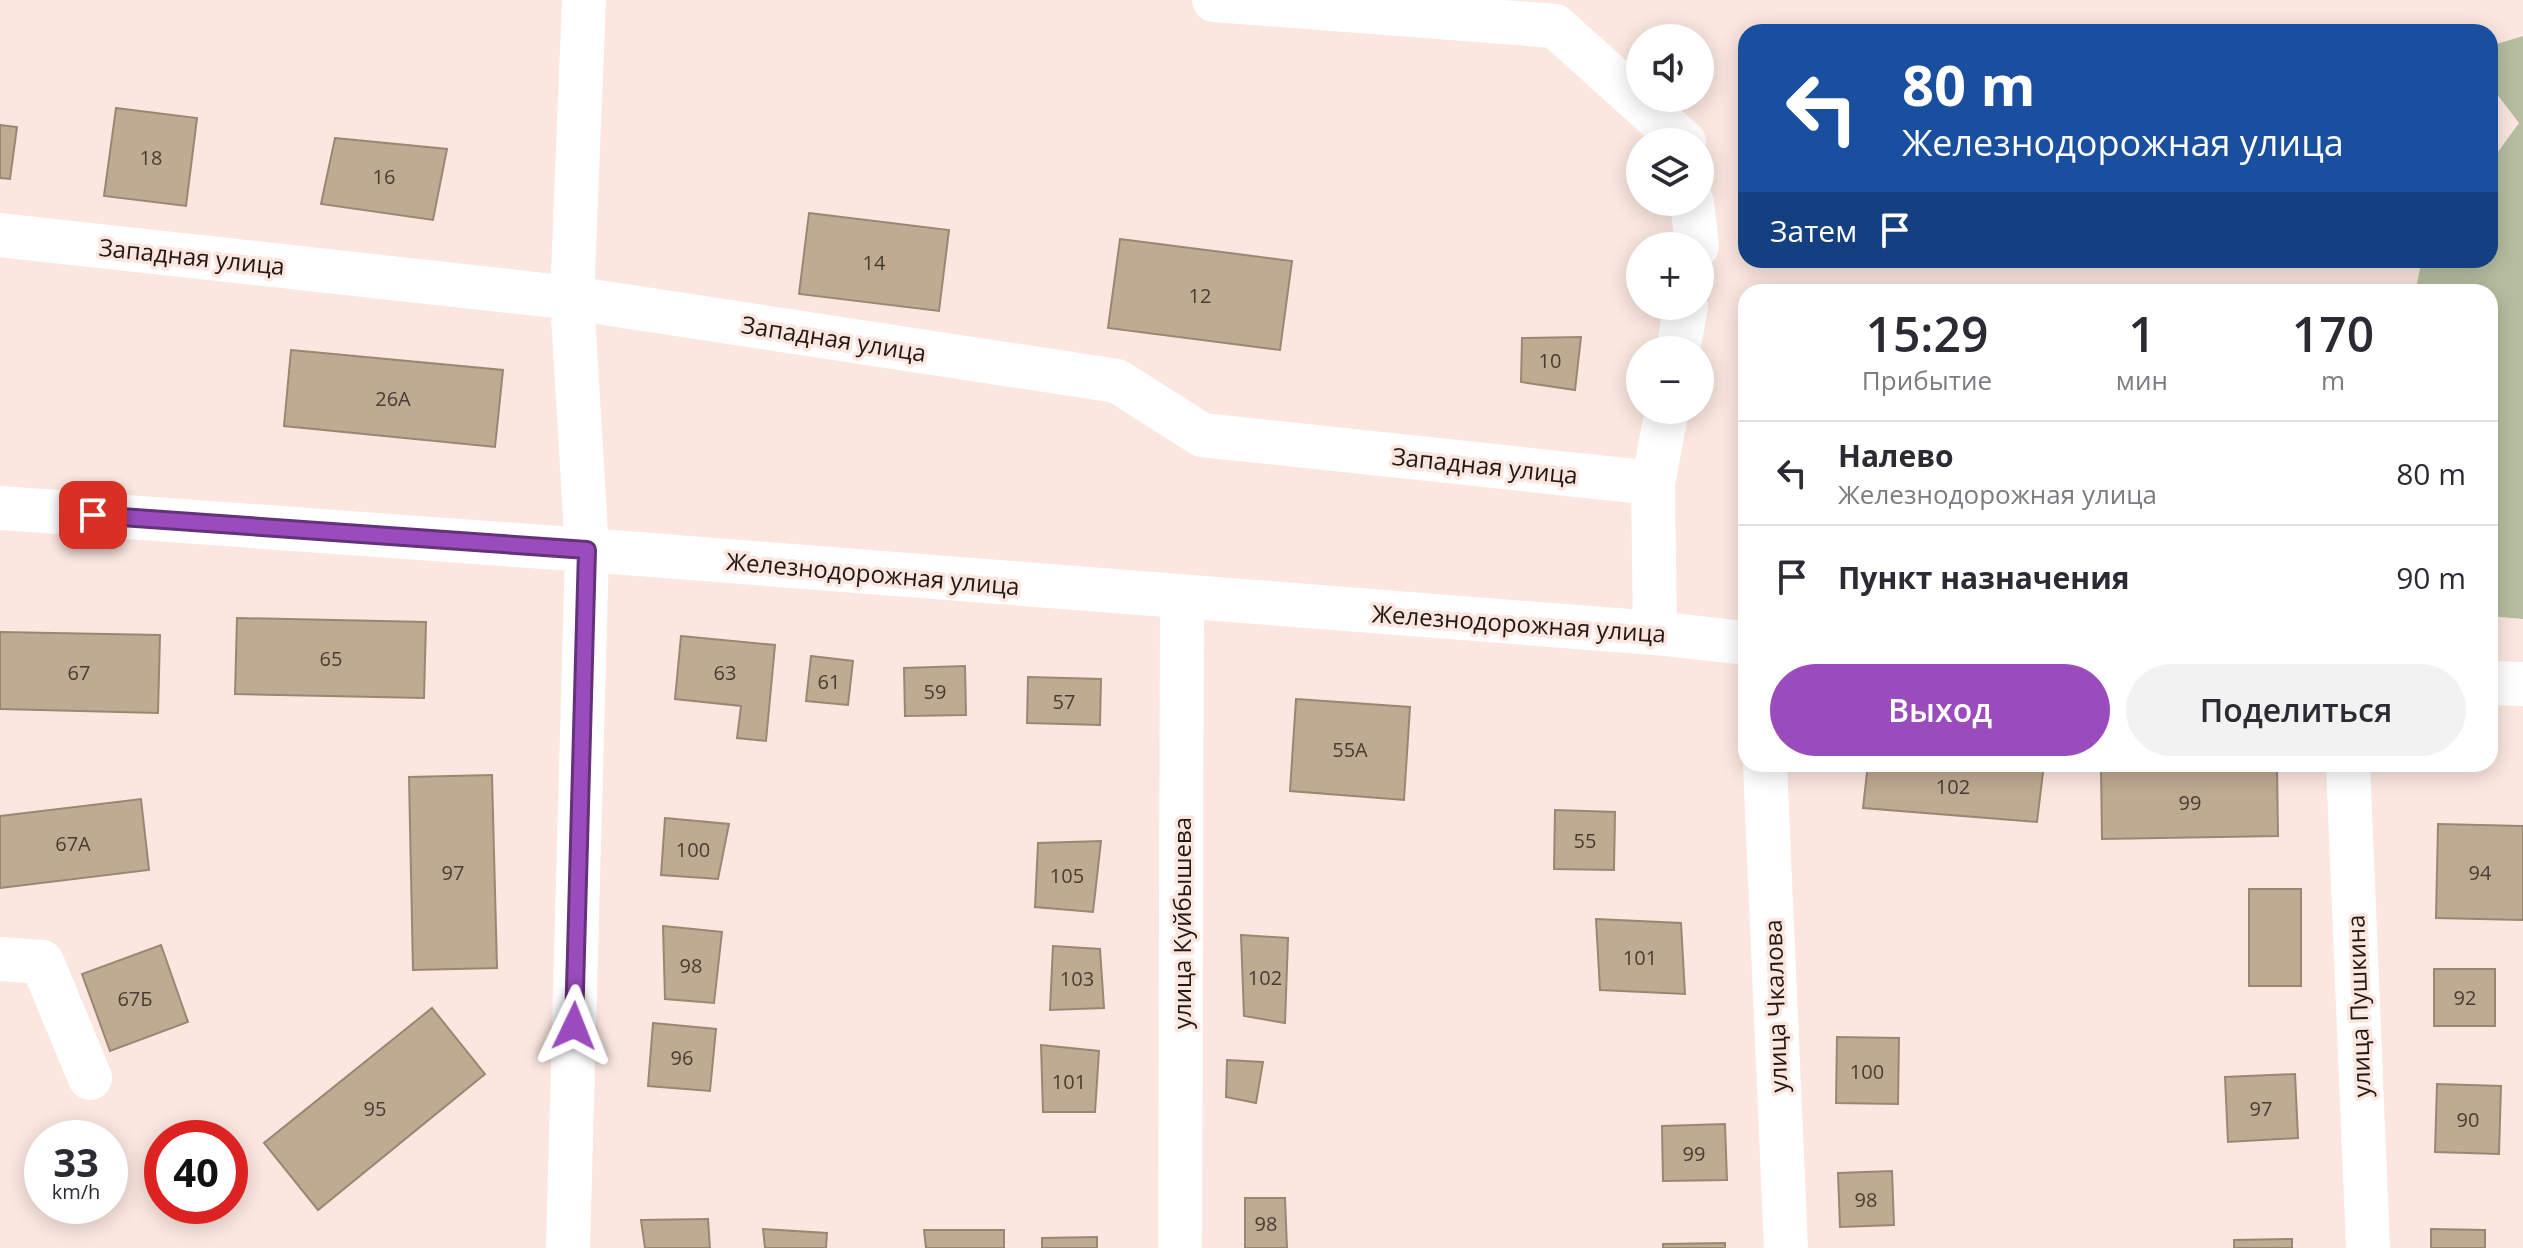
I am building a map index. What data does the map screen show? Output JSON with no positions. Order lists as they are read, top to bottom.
{
  "streets": {
    "street": [
      "Западная улица",
      "Железнодорожная улица",
      "улица Куйбышева",
      "улица Чкалова",
      "улица Пушкина"
    ]
  },
  "crossings": [
    ["Железнодорожная улица", "улица Куйбышева"]
  ],
  "house_numbers": [
    "18",
    "16",
    "14",
    "12",
    "10",
    "26А",
    "65",
    "67",
    "63",
    "61",
    "59",
    "57",
    "55А",
    "102",
    "99",
    "55",
    "67А",
    "100",
    "97",
    "94",
    "105",
    "101",
    "98",
    "102",
    "103",
    "92",
    "67Б",
    "96",
    "100",
    "101",
    "95",
    "97",
    "90",
    "99",
    "98",
    "98"
  ],
  "page": {
    "map_buttons": ["+", "−"],
    "turn": ["80 m", "Железнодорожная улица"],
    "then": "Затем",
    "eta": [
      "15:29",
      "Прибытие",
      "1",
      "мин",
      "170",
      "m"
    ],
    "list": [
      {
        "name": "Налево",
        "note": "Железнодорожная улица",
        "value": "80 m"
      },
      {
        "name": "Пункт назначения",
        "value": "90 m"
      }
    ],
    "buttons": ["Выход", "Поделиться"],
    "speed": "33 km/h",
    "limit": "40"
  }
}
